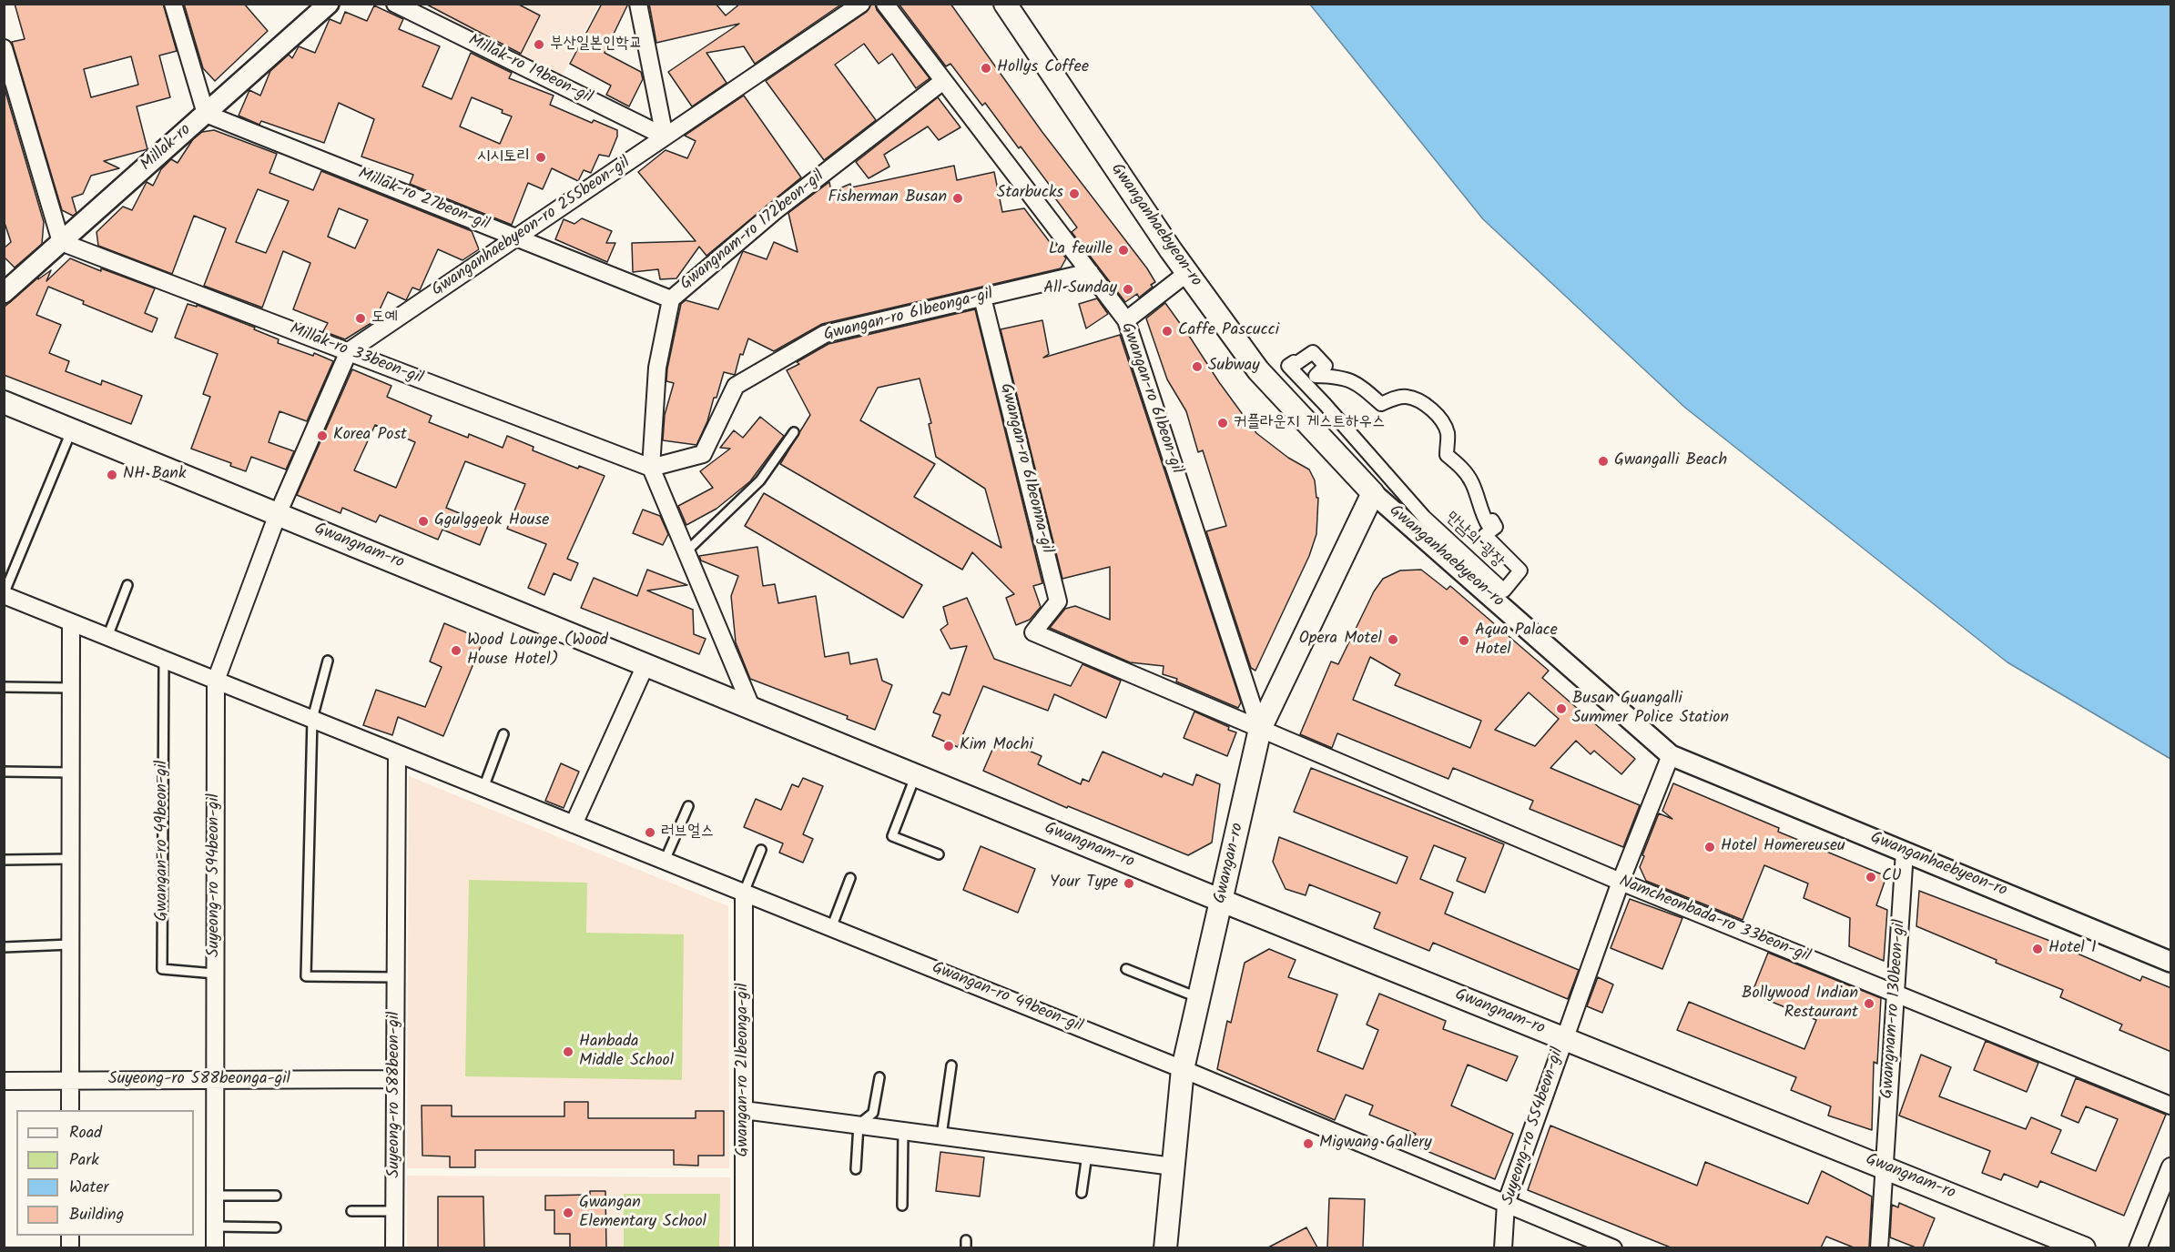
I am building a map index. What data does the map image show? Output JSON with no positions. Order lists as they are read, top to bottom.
{
  "streets": {
    "main road": ["Gwanganhaebyeon-ro", "Gwangnam-ro", "Gwangan-ro"],
    "street": [
      "Millak-ro 19beon-gil",
      "Millak-ro",
      "Millak-ro 27beon-gil",
      "Gwanganhaebyeon-ro 255beon-gil",
      "Gwangnam-ro 172beon-gil",
      "Gwangan-ro 61beonga-gil",
      "Millak-ro 33beon-gil",
      "Gwangan-ro 61beon-gil",
      "Gwangan-ro 61beonna-gil",
      "만남의 광장",
      "Gwangan-ro 49beon-gil",
      "Suyeong-ro 594beon-gil",
      "Namcheonbada-ro 33beon-gil",
      "Gwangnam-ro 130beon-gil",
      "Gwangan-ro 21beonga-gil",
      "Suyeong-ro 588beonga-gil",
      "Suyeong-ro 588beon-gil",
      "Suyeong-ro 554beon-gil"
    ]
  },
  "crossings": [
    ["Millak-ro 19beon-gil", "Gwanganhaebyeon-ro 255beon-gil"],
    ["Millak-ro", "Millak-ro 27beon-gil"],
    ["Millak-ro", "Millak-ro 33beon-gil"],
    ["Millak-ro 27beon-gil", "Gwanganhaebyeon-ro 255beon-gil"],
    ["Millak-ro 27beon-gil", "Gwangnam-ro 172beon-gil"],
    ["Gwanganhaebyeon-ro", "Gwangan-ro"],
    ["Gwanganhaebyeon-ro", "Gwangnam-ro 130beon-gil"],
    ["Gwanganhaebyeon-ro", "Suyeong-ro 554beon-gil"],
    ["Gwanganhaebyeon-ro 255beon-gil", "Millak-ro 33beon-gil"],
    ["Gwangnam-ro 172beon-gil", "Gwangan-ro 61beonga-gil"],
    ["Gwangnam-ro 172beon-gil", "Millak-ro 33beon-gil"],
    ["Gwangnam-ro 172beon-gil", "Gwangan-ro 61beon-gil"],
    ["Gwangnam-ro 172beon-gil", "Gwangnam-ro"],
    ["Gwangan-ro 61beonga-gil", "Millak-ro 33beon-gil"],
    ["Gwangan-ro 61beonga-gil", "Gwangan-ro 61beon-gil"],
    ["Gwangan-ro 61beonga-gil", "Gwangan-ro 61beonna-gil"],
    ["Gwangan-ro 61beon-gil", "Gwangan-ro 61beonna-gil"],
    ["Gwangan-ro 61beon-gil", "Gwangan-ro"],
    ["Gwangan-ro 61beon-gil", "Namcheonbada-ro 33beon-gil"],
    ["Gwangan-ro 61beonna-gil", "Gwangan-ro"],
    ["Gwangan-ro 61beonna-gil", "Namcheonbada-ro 33beon-gil"],
    ["Gwangnam-ro", "Gwangan-ro"],
    ["Gwangnam-ro", "Suyeong-ro 594beon-gil"],
    ["Gwangnam-ro", "Gwangnam-ro 130beon-gil"],
    ["Gwangnam-ro", "Suyeong-ro 554beon-gil"],
    ["Gwangan-ro 49beon-gil", "Gwangan-ro"],
    ["Gwangan-ro 49beon-gil", "Suyeong-ro 594beon-gil"],
    ["Gwangan-ro 49beon-gil", "Gwangan-ro 21beonga-gil"],
    ["Gwangan-ro 49beon-gil", "Suyeong-ro 588beon-gil"],
    ["Gwangan-ro 49beon-gil", "Suyeong-ro 554beon-gil"],
    ["Gwangan-ro", "Namcheonbada-ro 33beon-gil"],
    ["Suyeong-ro 594beon-gil", "Suyeong-ro 588beonga-gil"],
    ["Namcheonbada-ro 33beon-gil", "Gwangnam-ro 130beon-gil"],
    ["Namcheonbada-ro 33beon-gil", "Suyeong-ro 554beon-gil"],
    ["Suyeong-ro 588beonga-gil", "Suyeong-ro 588beon-gil"]
  ],
  "places": [
    "부산일본인학교",
    "Hollys Coffee",
    "시시토리",
    "Starbucks",
    "Fisherman Busan",
    "La feuille",
    "All Sunday",
    "도예",
    "Caffe Pascucci",
    "Subway",
    "커플라운지 게스트하우스",
    "Korea Post",
    "Gwangalli Beach",
    "NH Bank",
    "Ggulggeok House",
    "Opera Motel",
    "Aqua Palace Hotel",
    "Wood Lounge (Wood House Hotel)",
    "Busan Guangalli Summer Police Station",
    "Kim Mochi",
    "러브얼스",
    "Hotel Homereuseu",
    "CU",
    "Your Type",
    "Hotel 1",
    "Bollywood Indian Restaurant",
    "Hanbada Middle School",
    "Migwang Gallery",
    "Gwangan Elementary School"
  ],
  "legend": [
    "Road",
    "Park",
    "Water",
    "Building"
  ]
}
